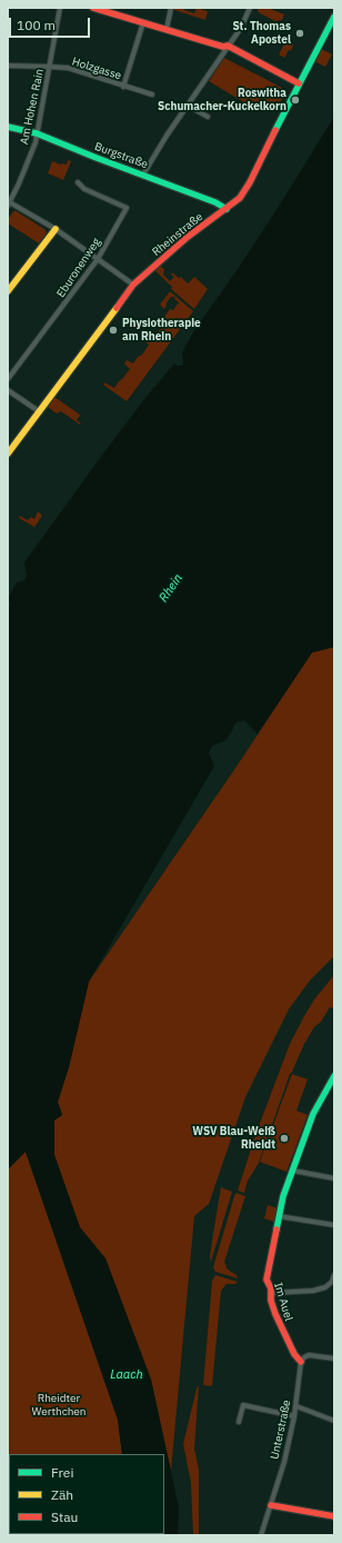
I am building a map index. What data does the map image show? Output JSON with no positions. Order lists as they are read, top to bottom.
{
  "streets": {
    "street": [
      "Holzgasse",
      "Am Hohen Rain",
      "Burgstraße",
      "Rheinstraße",
      "Eburonenweg",
      "Im Auel",
      "Unterstraße"
    ]
  },
  "crossings": [
    ["Holzgasse", "Am Hohen Rain"],
    ["Am Hohen Rain", "Burgstraße"],
    ["Burgstraße", "Rheinstraße"],
    ["Im Auel", "Unterstraße"]
  ],
  "water": ["Rhein", "Laach"],
  "parks": ["Rheidter Werthchen"],
  "places": [
    "St. Thomas Apostel",
    "Roswitha Schumacher-Kuckelkorn",
    "Physiotherapie am Rhein",
    "WSV Blau-Weiß Rheidt"
  ],
  "legend": ["Frei", "Zäh", "Stau"],
  "scale_bar": "100 m"
}
